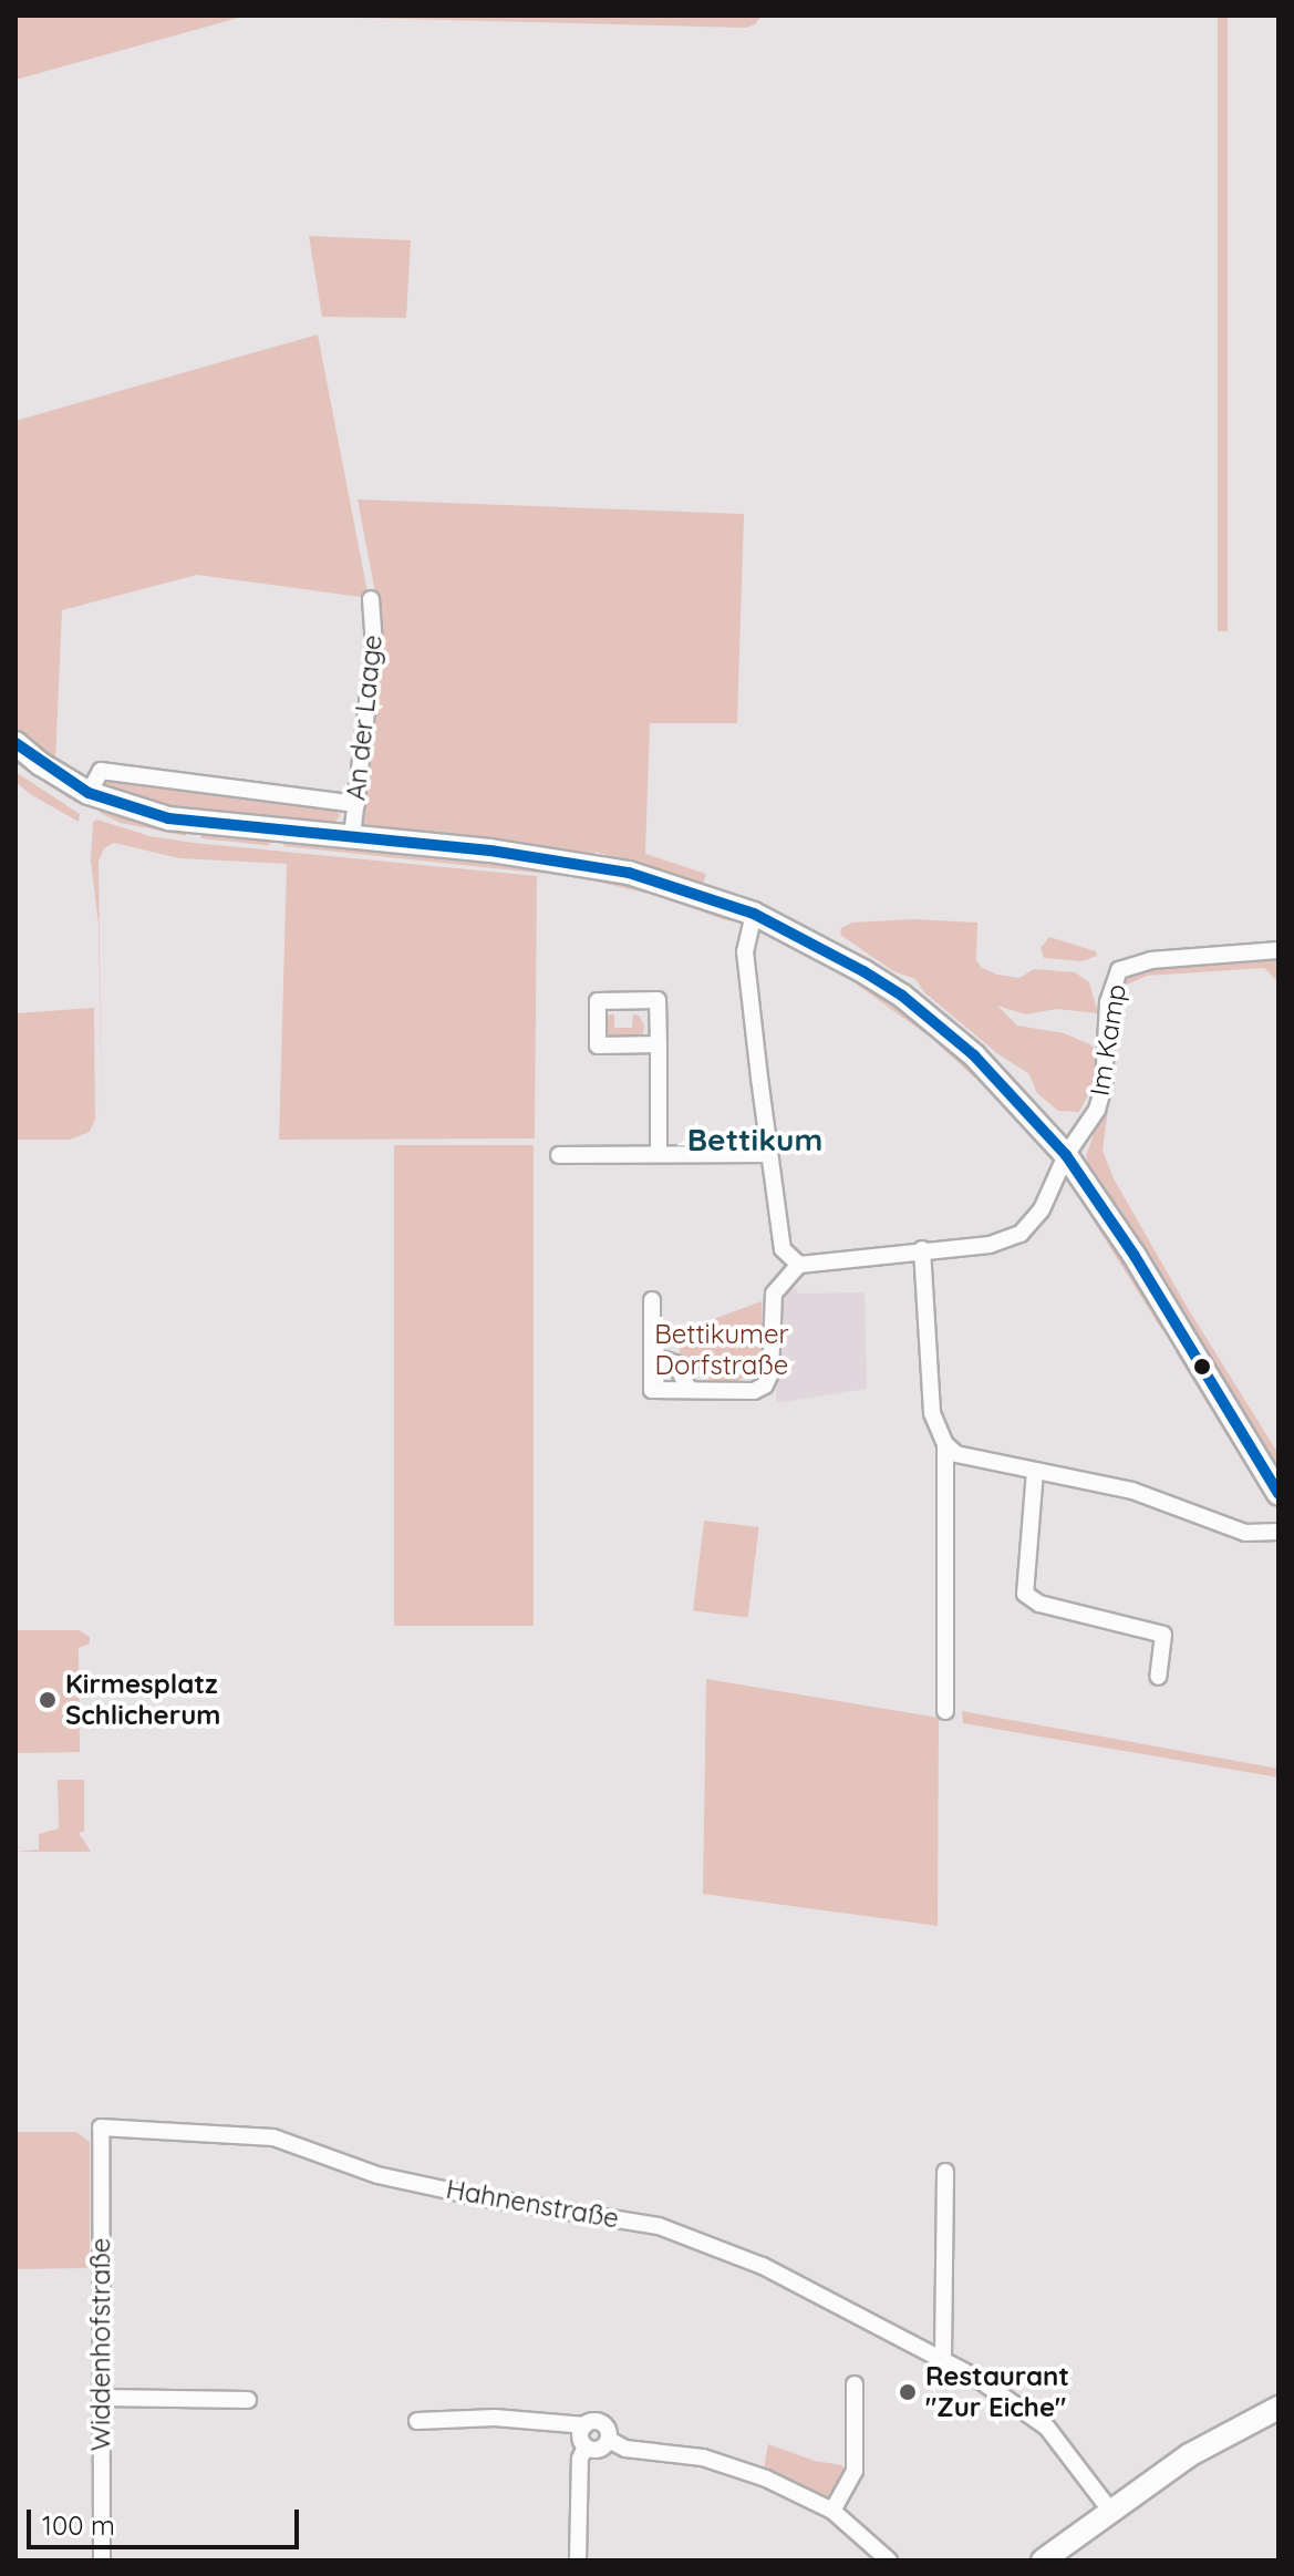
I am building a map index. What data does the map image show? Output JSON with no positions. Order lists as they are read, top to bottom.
{
  "streets": {
    "street": [
      "An der Laage",
      "Im Kamp",
      "Hahnenstraße",
      "Widdenhofstraße"
    ]
  },
  "crossings": [
    ["Hahnenstraße", "Widdenhofstraße"]
  ],
  "districts": ["Bettikum"],
  "parks": ["Bettikumer Dorfstraße"],
  "places": ["Kirmesplatz Schlicherum", "Restaurant \"Zur Eiche\""],
  "scale_bar": "100 m"
}
